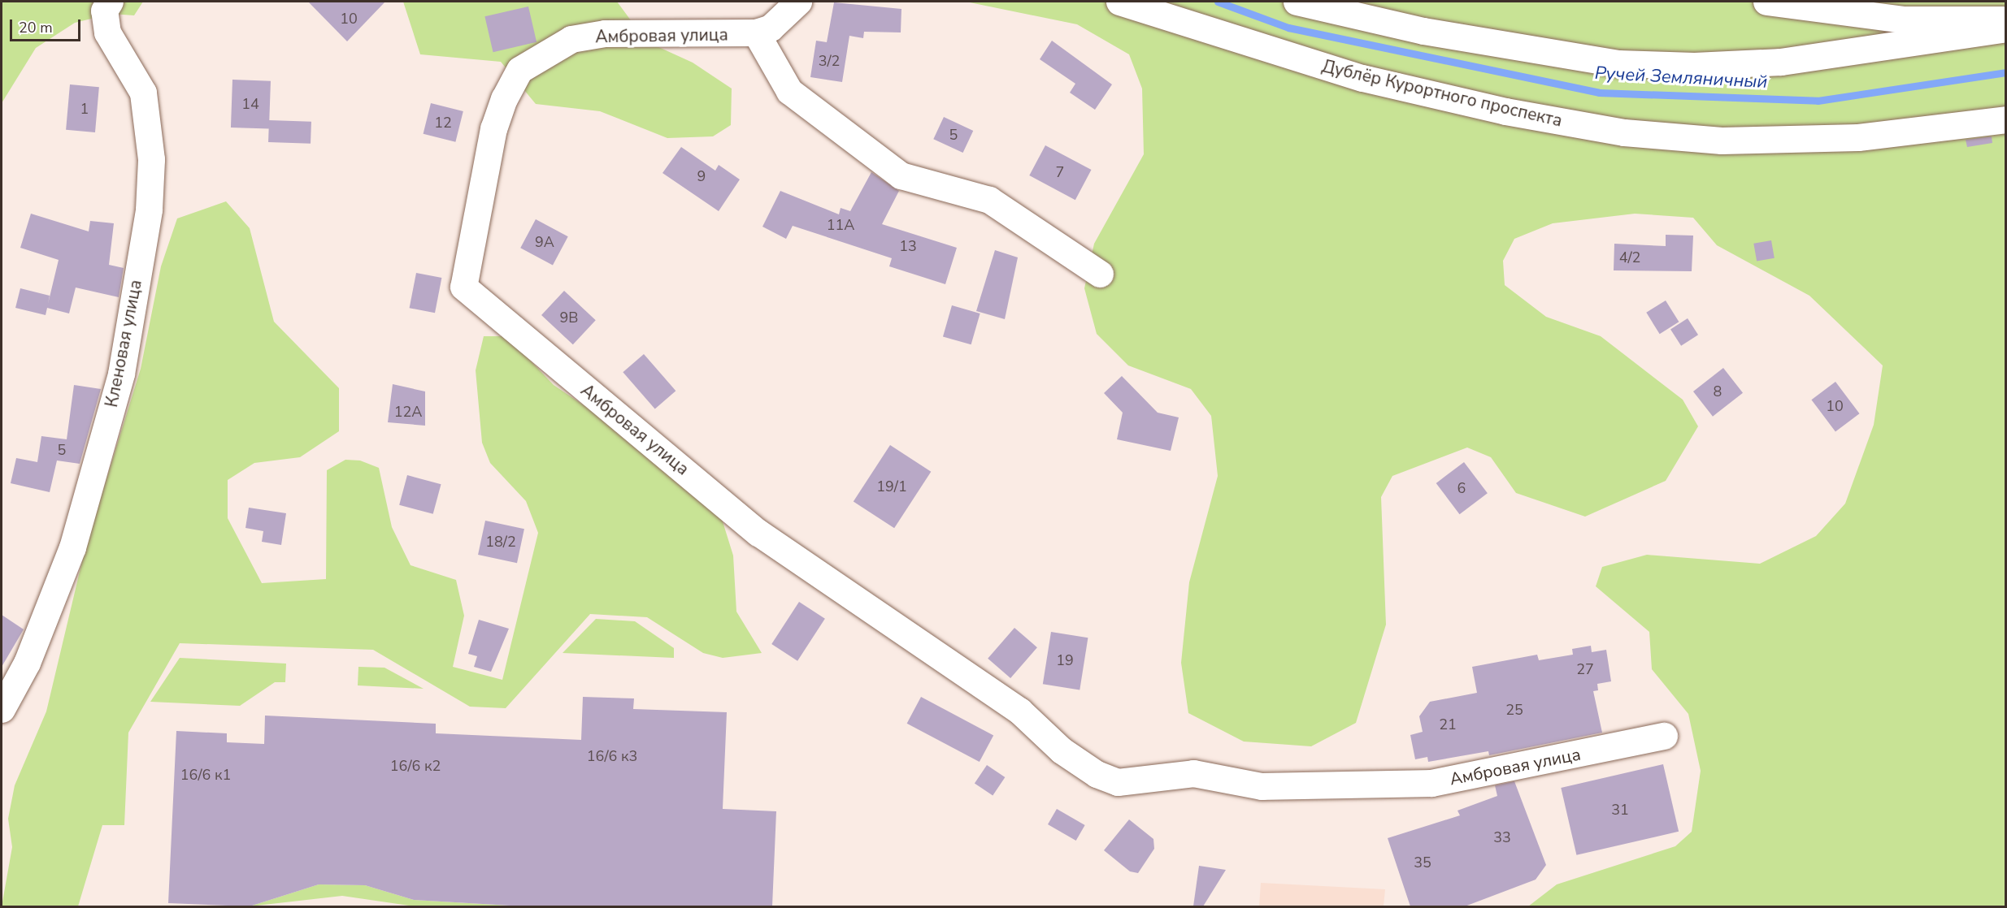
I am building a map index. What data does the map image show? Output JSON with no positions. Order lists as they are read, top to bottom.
{
  "streets": {
    "street": ["Амбровая улица", "Дублёр Курортного проспекта", "Кленовая улица"]
  },
  "water": ["Ручей Земляничный"],
  "house_numbers": [
    "10",
    "3/2",
    "14",
    "1",
    "12",
    "5",
    "7",
    "9",
    "11А",
    "9А",
    "13",
    "4/2",
    "9В",
    "8",
    "10",
    "12А",
    "5",
    "19/1",
    "6",
    "18/2",
    "19",
    "27",
    "25",
    "21",
    "16/6 к3",
    "16/6 к2",
    "16/6 к1",
    "31",
    "33",
    "35"
  ],
  "scale_bar": "20 m"
}
